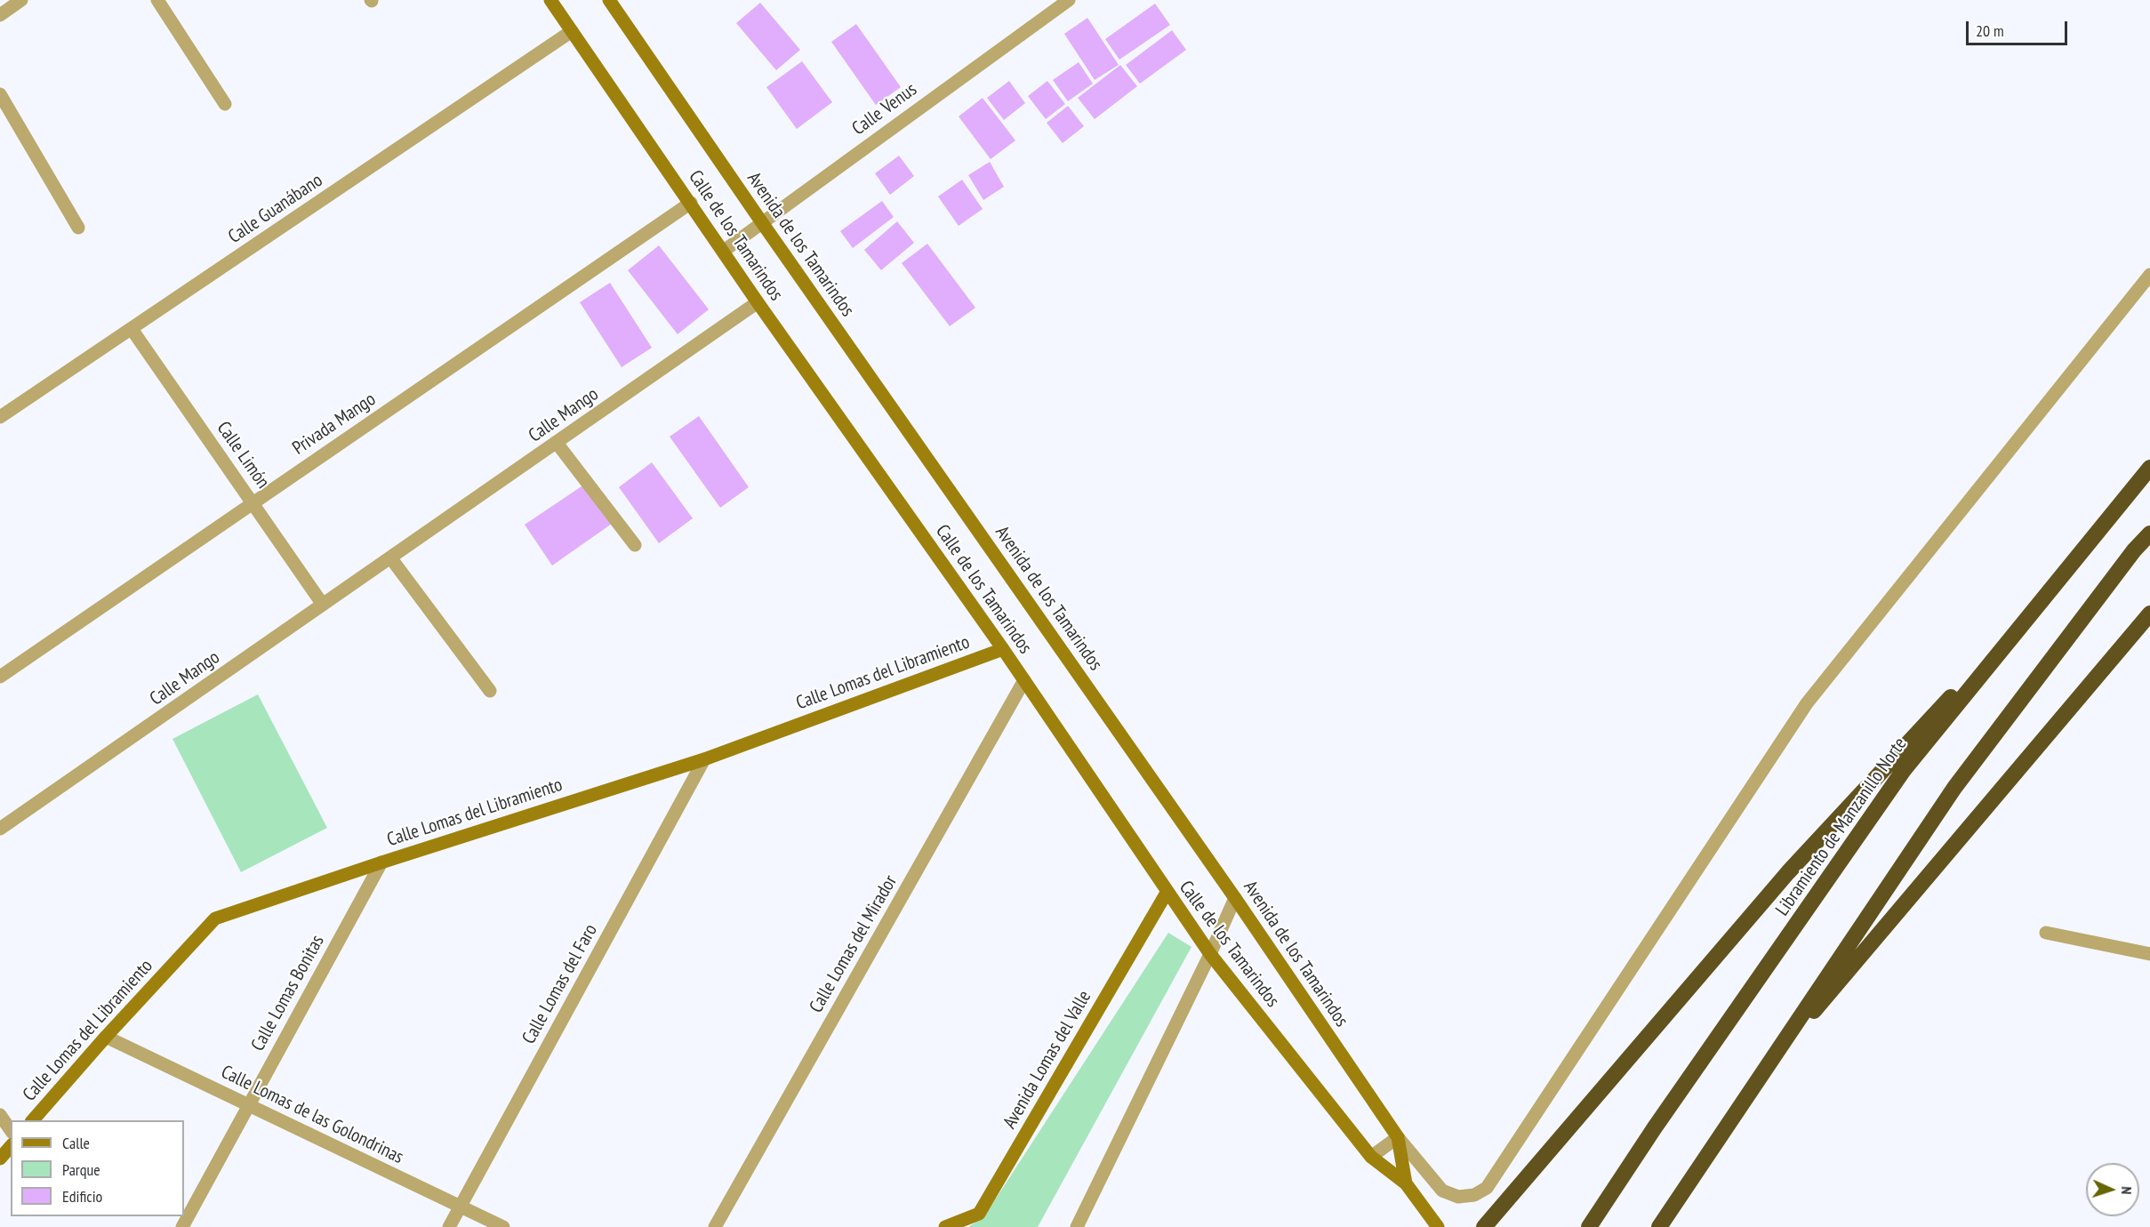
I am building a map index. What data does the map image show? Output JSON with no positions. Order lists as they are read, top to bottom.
{
  "streets": {
    "highway": ["Libramiento de Manzanillo Norte"],
    "street": [
      "Calle Venus",
      "Calle Guanábano",
      "Calle de los Tamarindos",
      "Avenida de los Tamarindos",
      "Calle Mango",
      "Privada Mango",
      "Calle Limón",
      "Calle Lomas del Libramiento",
      "Calle Lomas del Mirador",
      "Calle Lomas del Faro",
      "Calle Lomas Bonitas",
      "Avenida Lomas del Valle",
      "Calle Lomas de las Golondrinas"
    ]
  },
  "crossings": [
    ["Calle Venus", "Calle de los Tamarindos"],
    ["Calle Venus", "Avenida de los Tamarindos"],
    ["Calle Guanábano", "Calle de los Tamarindos"],
    ["Calle Guanábano", "Calle Limón"],
    ["Calle de los Tamarindos", "Avenida de los Tamarindos"],
    ["Calle de los Tamarindos", "Calle Mango"],
    ["Calle de los Tamarindos", "Privada Mango"],
    ["Calle de los Tamarindos", "Calle Lomas del Libramiento"],
    ["Calle de los Tamarindos", "Calle Lomas del Mirador"],
    ["Calle de los Tamarindos", "Avenida Lomas del Valle"],
    ["Calle Mango", "Calle Limón"],
    ["Privada Mango", "Calle Limón"],
    ["Calle Lomas del Libramiento", "Calle Lomas del Faro"],
    ["Calle Lomas del Libramiento", "Calle Lomas Bonitas"],
    ["Calle Lomas del Libramiento", "Calle Lomas de las Golondrinas"],
    ["Calle Lomas del Faro", "Calle Lomas de las Golondrinas"],
    ["Calle Lomas Bonitas", "Calle Lomas de las Golondrinas"]
  ],
  "legend": ["Calle", "Parque", "Edificio"],
  "scale_bar": "20 m",
  "north": "right"
}
